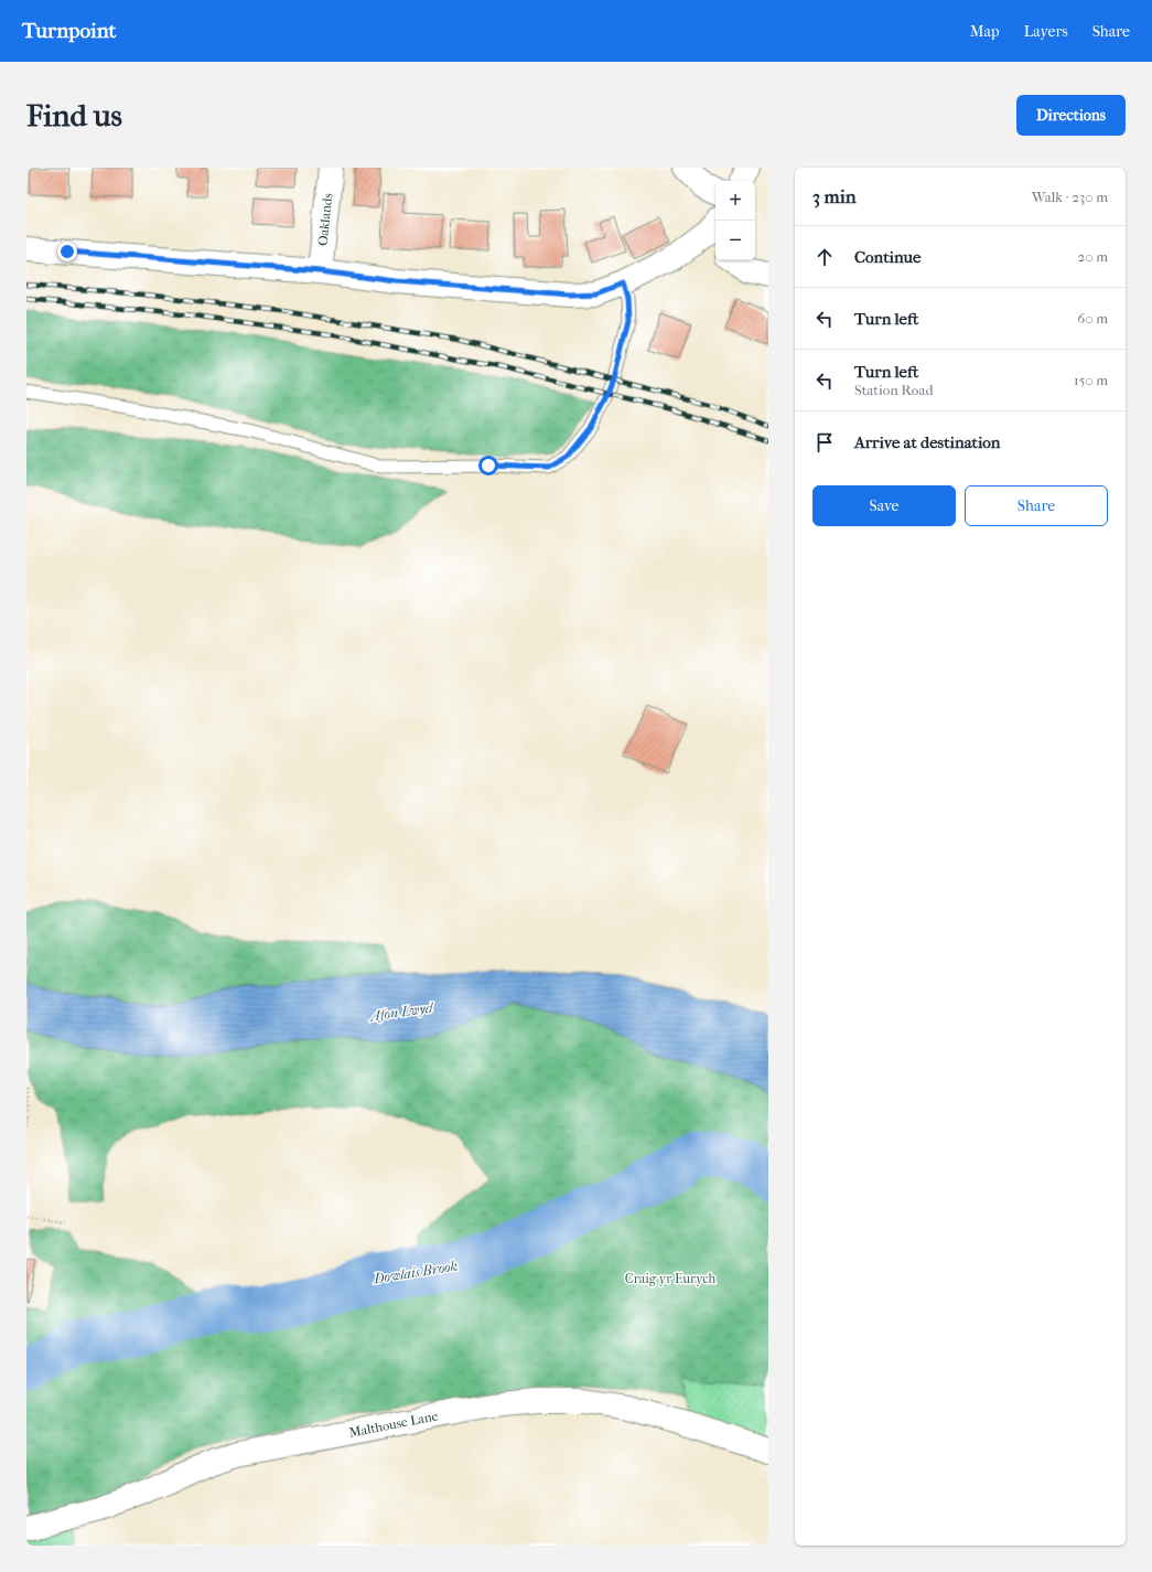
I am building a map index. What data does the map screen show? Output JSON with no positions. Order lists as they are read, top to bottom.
{
  "streets": {
    "street": ["Oaklands", "Malthouse Lane"]
  },
  "water": ["Afon Lwyd", "Dowlais Brook"],
  "parks": ["Craig yr Eurych"],
  "page": {
    "header": "Turnpoint",
    "nav": ["Map", "Layers", "Share"],
    "buttons": [
      "Directions",
      ["Save", "Share"]
    ],
    "title": "Find us",
    "heading": ["3 min", "Walk · 230 m"],
    "map_buttons": ["+", "−"],
    "list": [
      ["Continue", "20 m"],
      ["Turn left", "60 m"],
      ["Turn left", "Station Road", "150 m"],
      "Arrive at destination"
    ]
  }
}
